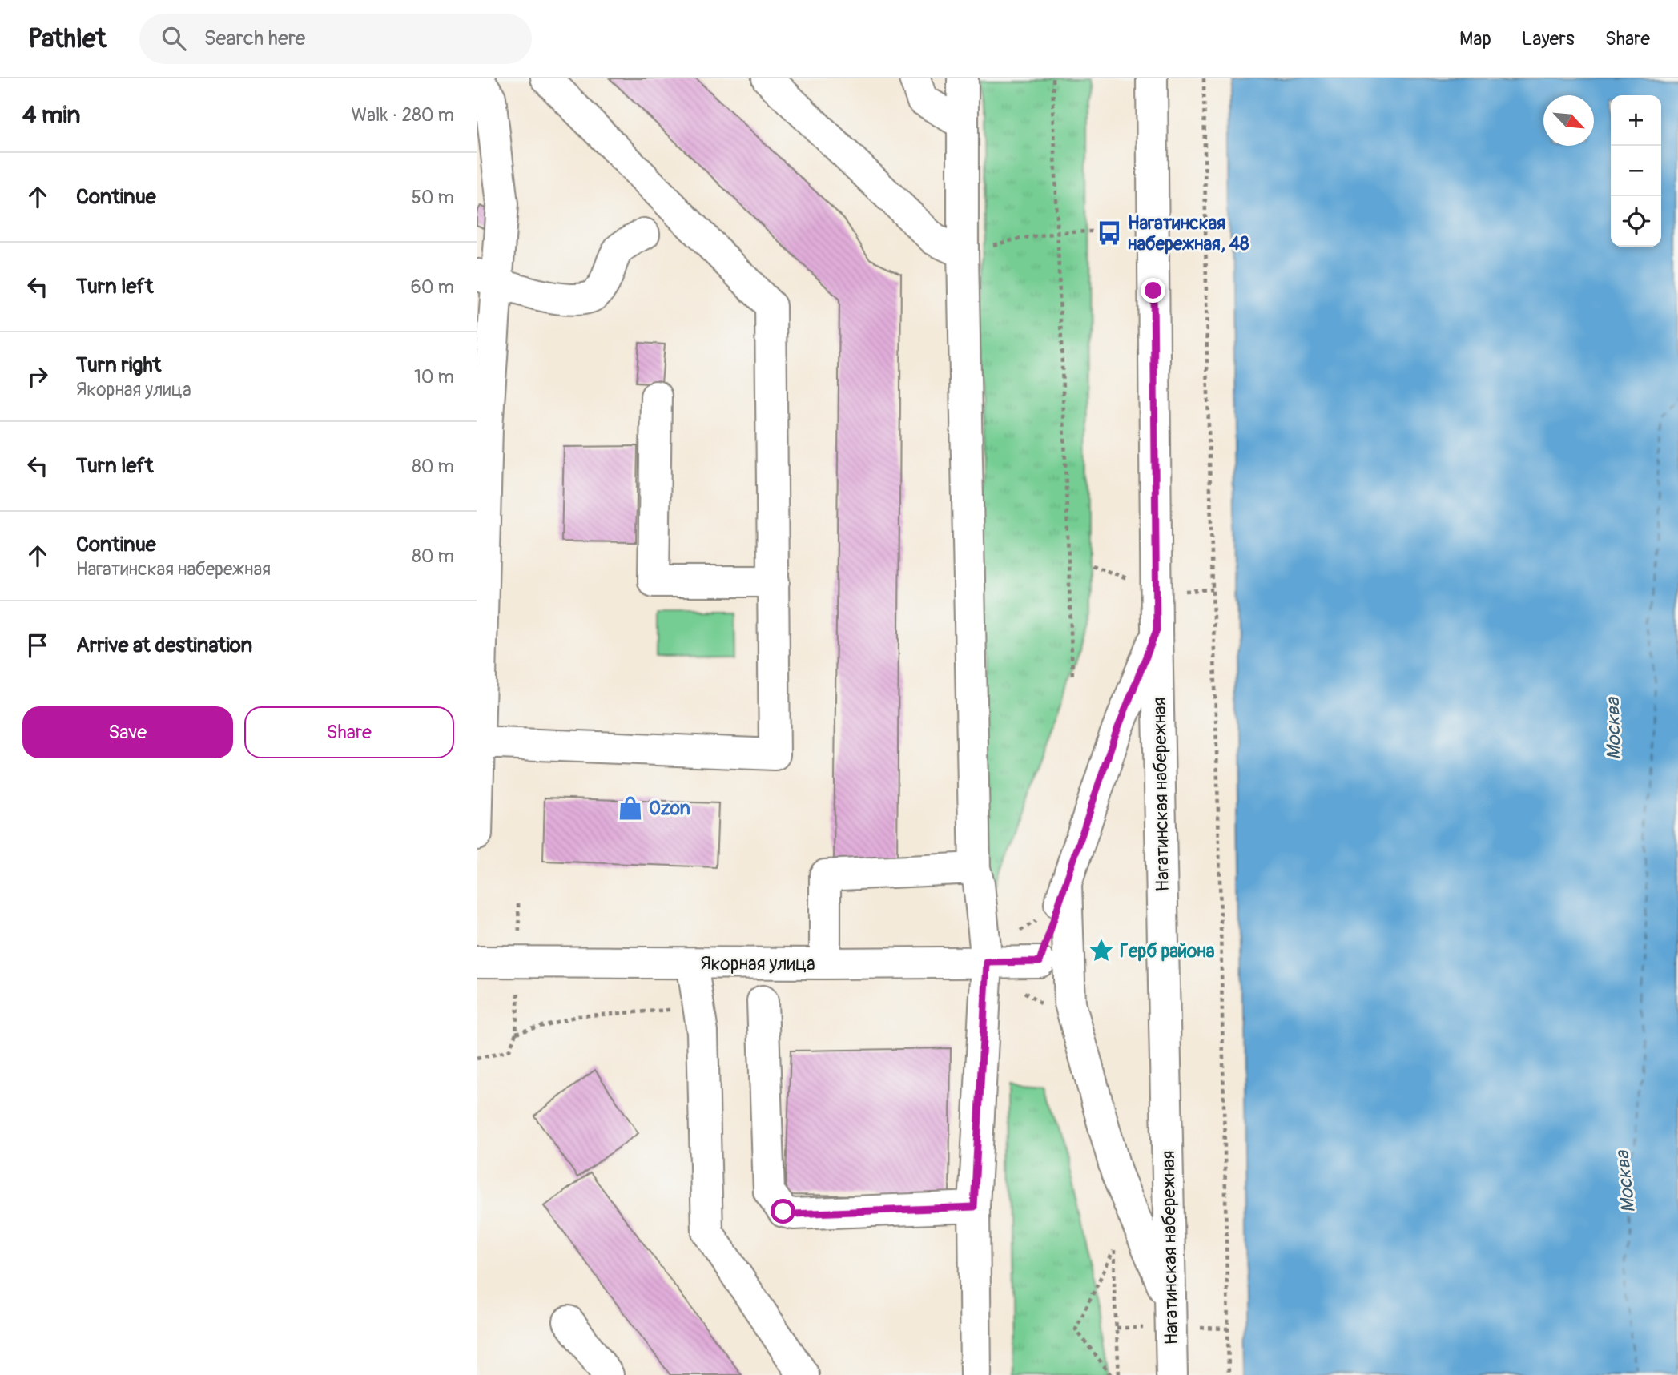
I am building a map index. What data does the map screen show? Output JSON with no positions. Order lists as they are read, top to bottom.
{
  "streets": {
    "street": ["Нагатинская набережная", "Якорная улица"]
  },
  "water": ["Москва"],
  "places": {
    "bus stop": ["Нагатинская набережная, 48"],
    "shop": ["Ozon"],
    "place": ["Герб района"]
  },
  "north": "bottom right",
  "page": {
    "header": "Pathlet",
    "search": "Search here",
    "nav": ["Map", "Layers", "Share"],
    "heading": ["4 min", "Walk · 280 m"],
    "map_buttons": ["+", "−"],
    "list": [
      ["Continue", "50 m"],
      ["Turn left", "60 m"],
      ["Turn right", "Якорная улица", "10 m"],
      ["Turn left", "80 m"],
      ["Continue", "Нагатинская набережная", "80 m"],
      "Arrive at destination"
    ],
    "buttons": ["Save", "Share"]
  }
}
